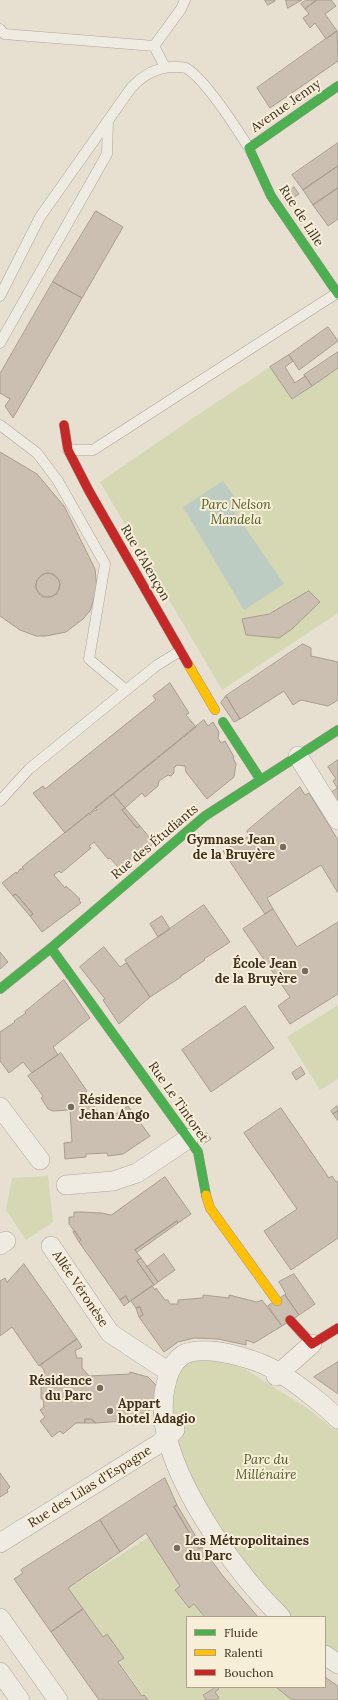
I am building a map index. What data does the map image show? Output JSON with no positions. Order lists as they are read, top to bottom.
{
  "streets": {
    "street": [
      "Avenue Jenny",
      "Rue de Lille",
      "Rue d'Alençon",
      "Rue des Étudiants",
      "Rue Le Tintoret",
      "Allée Véronèse",
      "Rue des Lilas d'Espagne"
    ]
  },
  "crossings": [
    ["Avenue Jenny", "Rue de Lille"],
    ["Rue des Étudiants", "Rue Le Tintoret"]
  ],
  "parks": ["Parc Nelson Mandela", "Parc du Millénaire"],
  "places": [
    "Gymnase Jean de la Bruyère",
    "École Jean de la Bruyère",
    "Résidence Jehan Ango",
    "Résidence du Parc",
    "Appart hotel Adagio",
    "Les Métropolitaines du Parc"
  ],
  "legend": ["Fluide", "Ralenti", "Bouchon"]
}
